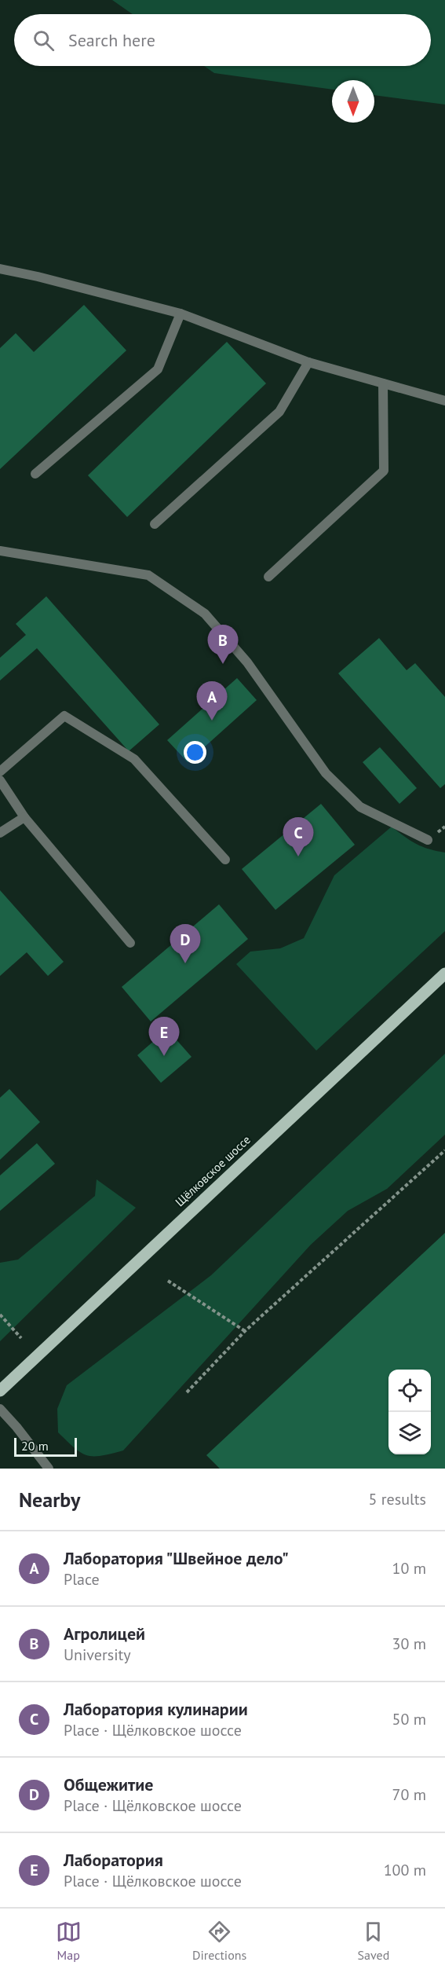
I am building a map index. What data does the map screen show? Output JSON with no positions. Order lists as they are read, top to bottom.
{
  "streets": {
    "main road": ["Щёлковское шоссе"]
  },
  "scale_bar": "20 m",
  "north": "bottom",
  "page": {
    "search": "Search here",
    "pins": [
      "B",
      "A",
      "C",
      "D",
      "E"
    ],
    "scale": "20 m",
    "heading": ["Nearby", "5 results"],
    "list": [
      {
        "mark": "A",
        "name": "Лаборатория \"Швейное дело\"",
        "note": "Place",
        "value": "10 m"
      },
      {
        "mark": "B",
        "name": "Агролицей",
        "note": "University",
        "value": "30 m"
      },
      {
        "mark": "C",
        "name": "Лаборатория кулинарии",
        "note": "Place · Щёлковское шоссе",
        "value": "50 m"
      },
      {
        "mark": "D",
        "name": "Общежитие",
        "note": "Place · Щёлковское шоссе",
        "value": "70 m"
      },
      {
        "mark": "E",
        "name": "Лаборатория",
        "note": "Place · Щёлковское шоссе",
        "value": "100 m"
      }
    ],
    "nav": ["Map", "Directions", "Saved"]
  }
}
